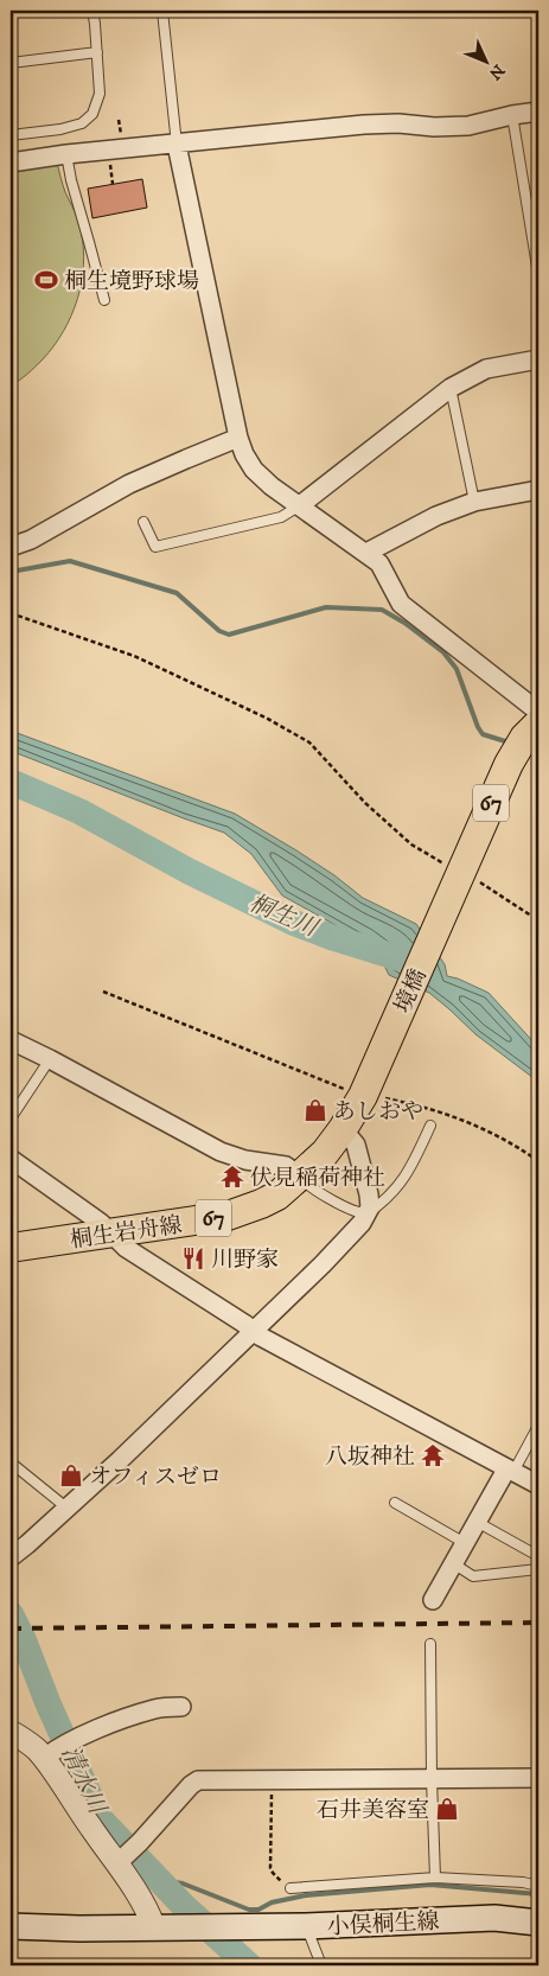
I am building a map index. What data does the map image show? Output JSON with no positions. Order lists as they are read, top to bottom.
{
  "streets": {
    "main road": [
      "67",
      "境橋",
      "桐生岩舟線",
      "小俣桐生線"
    ]
  },
  "crossings": [
    ["67", "境橋"],
    ["境橋", "桐生岩舟線"]
  ],
  "water": ["桐生川", "清水川"],
  "places": {
    "sports": ["桐生境野球場"],
    "shop": ["あしおや", "オフィスゼロ", "石井美容室"],
    "temple": ["伏見稲荷神社", "八坂神社"],
    "restaurant": ["川野家"]
  },
  "north": "bottom right"
}
